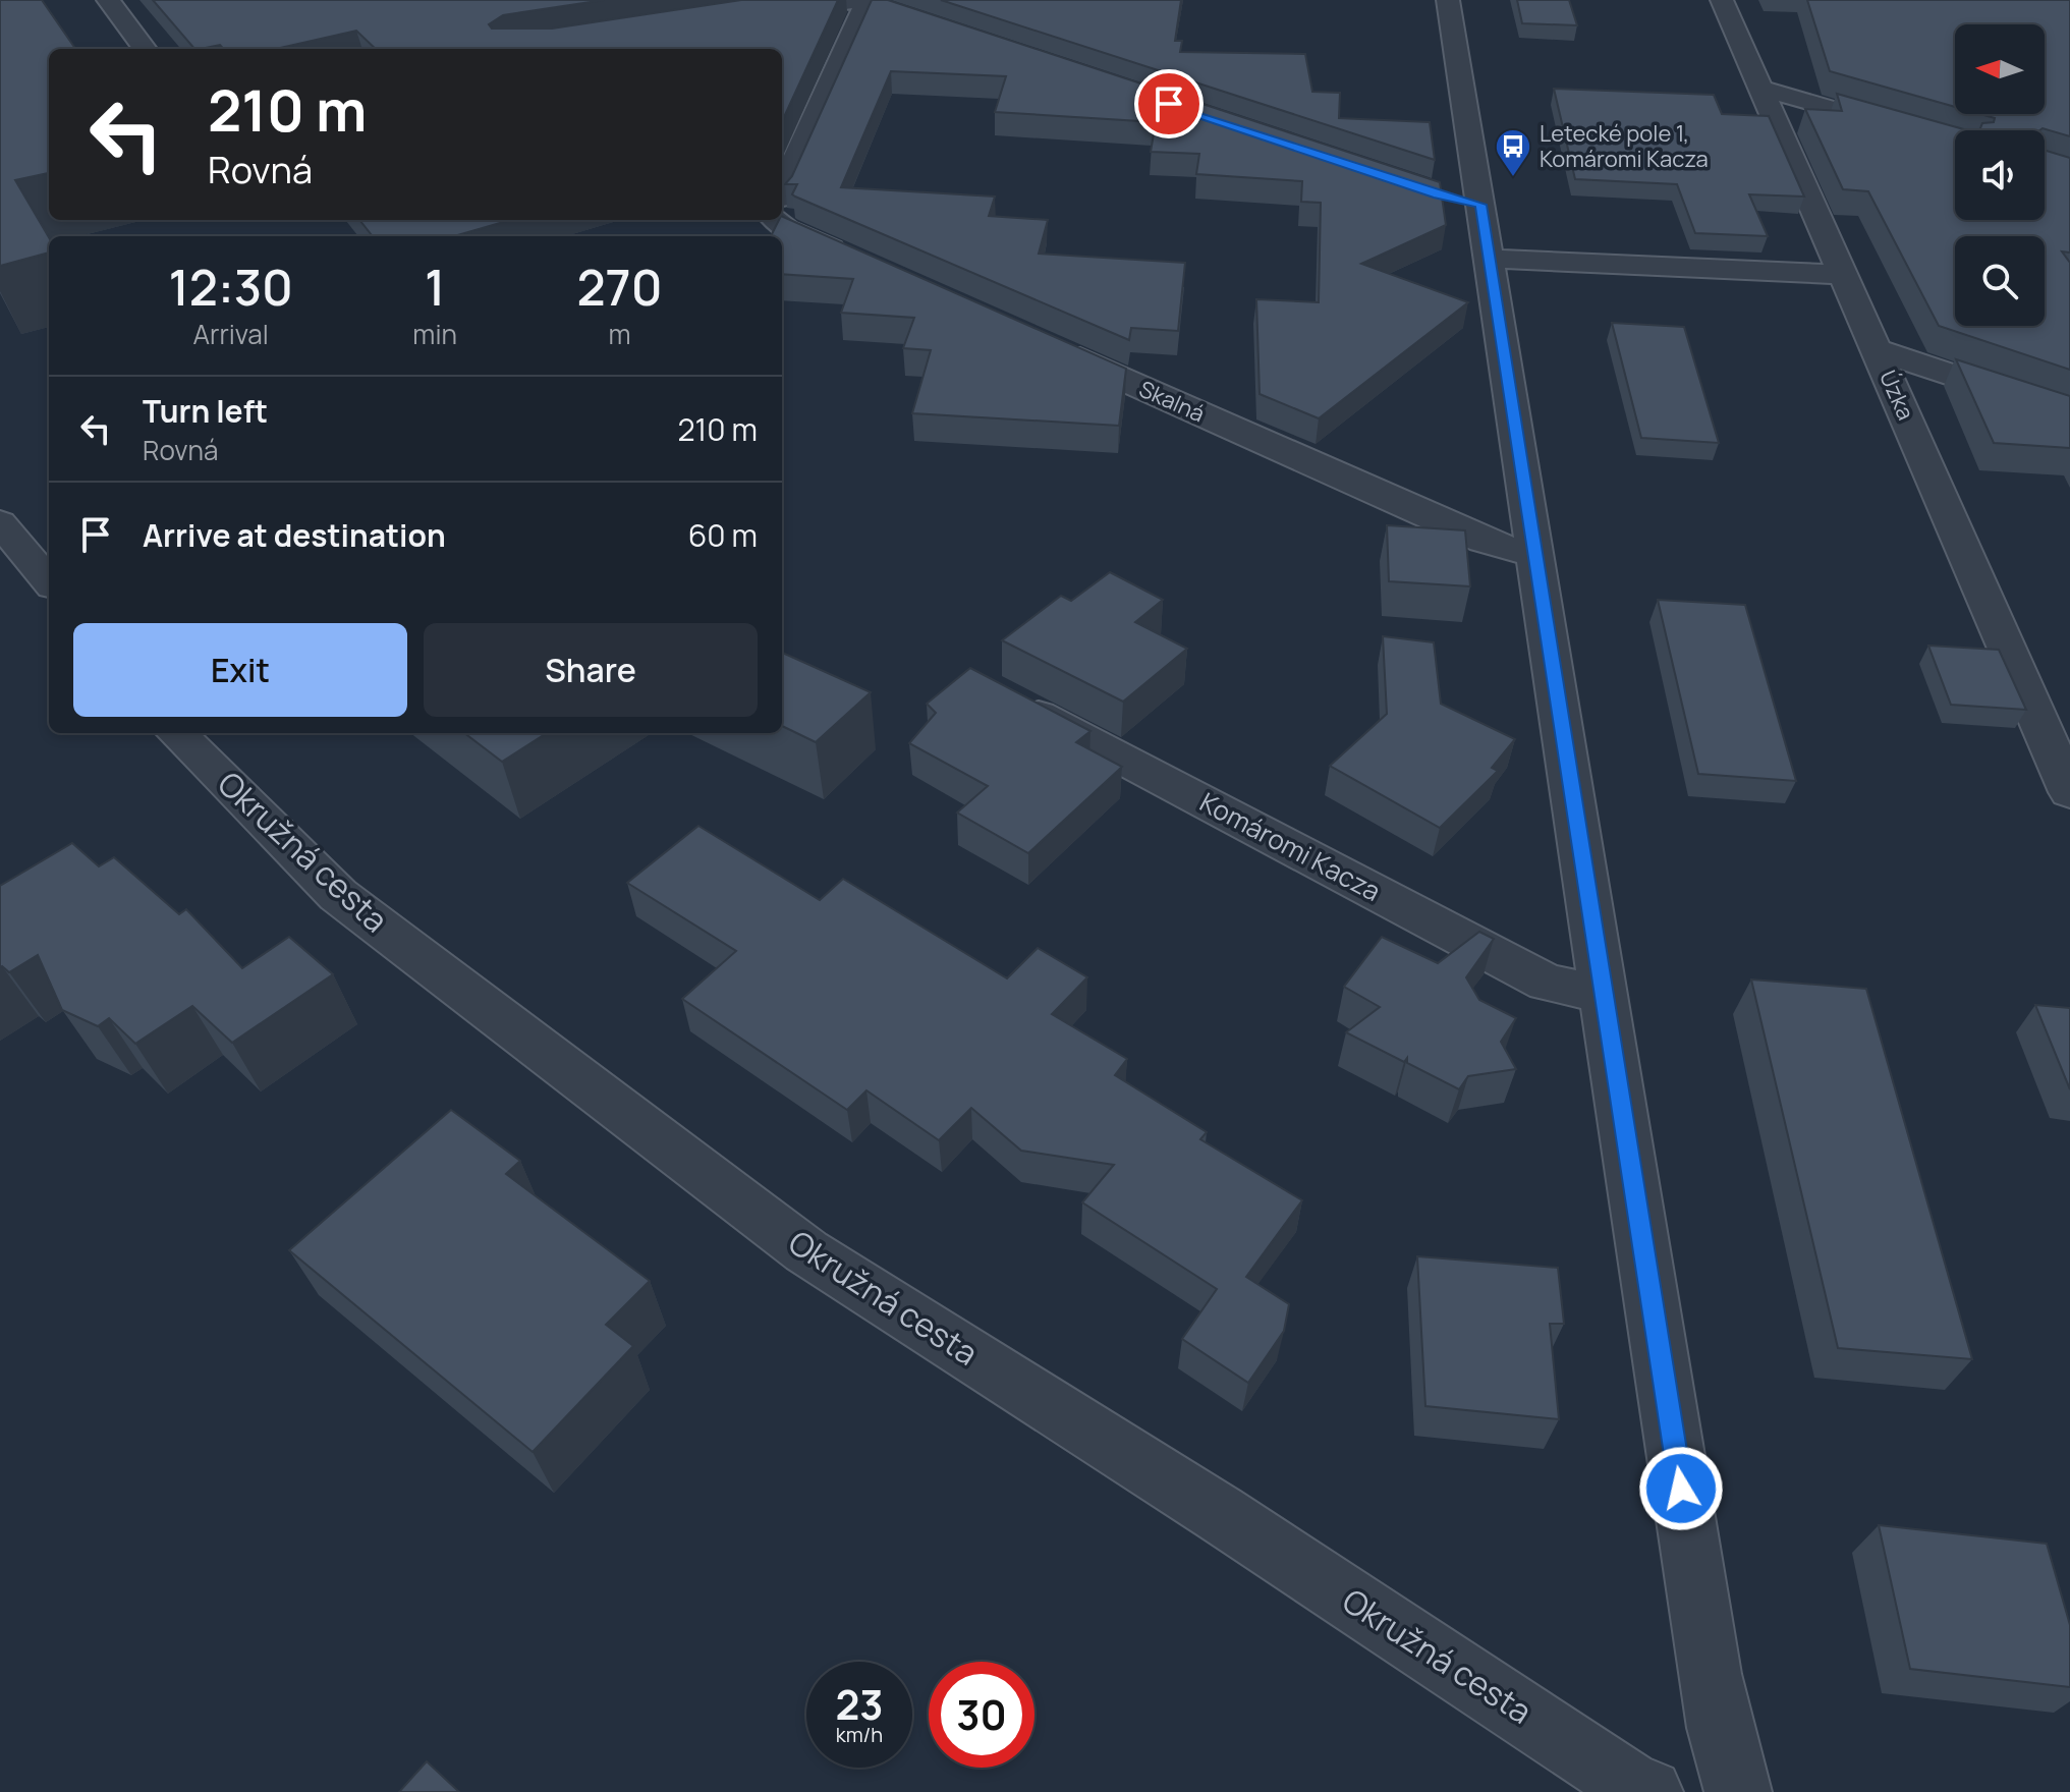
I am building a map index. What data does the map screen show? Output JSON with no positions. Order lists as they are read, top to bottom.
{
  "streets": {
    "street": [
      "Úzka",
      "Skalná",
      "Komáromi Kacza",
      "Okružná cesta"
    ]
  },
  "places": {
    "bus stop": ["Letecké pole 1, Komáromi Kacza"]
  },
  "north": "left",
  "page": {
    "turn": ["210 m", "Rovná"],
    "eta": [
      "12:30",
      "Arrival",
      "1",
      "min",
      "270",
      "m"
    ],
    "list": [
      {
        "name": "Turn left",
        "note": "Rovná",
        "value": "210 m"
      },
      {
        "name": "Arrive at destination",
        "value": "60 m"
      }
    ],
    "buttons": ["Exit", "Share"],
    "speed": "23 km/h",
    "limit": "30"
  }
}
